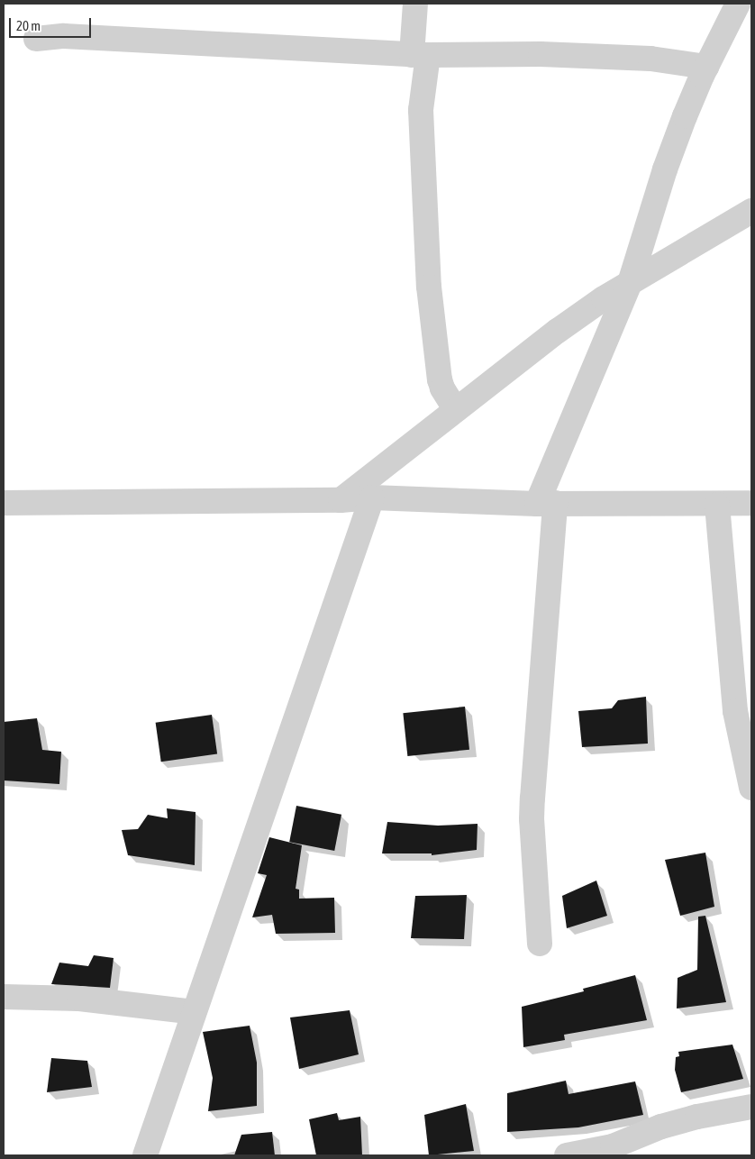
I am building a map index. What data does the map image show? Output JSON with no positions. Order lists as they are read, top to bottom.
{
  "scale_bar": "20 m"
}
